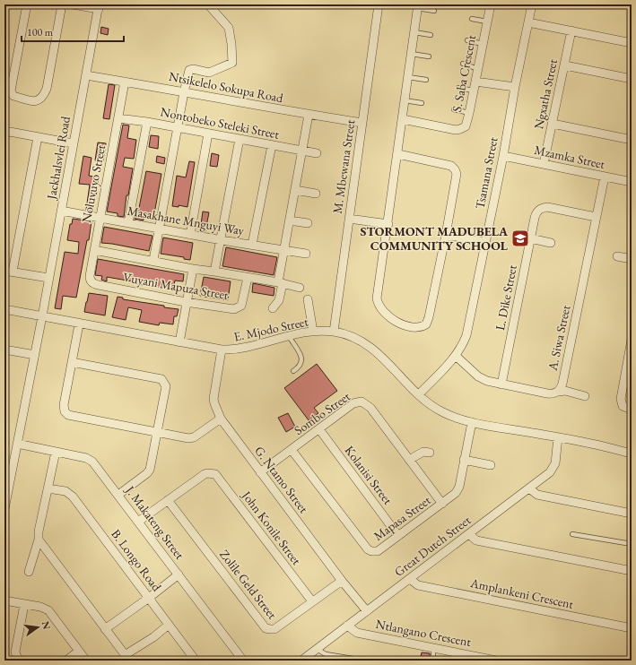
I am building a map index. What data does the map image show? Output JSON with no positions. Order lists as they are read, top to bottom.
{
  "streets": {
    "street": [
      "S. Saba Crescent",
      "Ntsikelelo Sokupa Road",
      "Ngxatha Street",
      "Nontobeko Steleki Street",
      "Mzamka Street",
      "Jackhalsvlei Road",
      "M. Mbewana Street",
      "Tsamana Street",
      "Noluvuyo Street",
      "Masakhane Mnguyi Way",
      "Vuyani Mapuza Street",
      "L. Dike Street",
      "E. Mjodo Street",
      "A. Siwa Street",
      "Sombo Street",
      "Kolanisi Street",
      "G. Ntamo Street",
      "Mapasa Street",
      "J. Makateng Street",
      "John Konile Street",
      "Great Dutch Street",
      "B. Longo Road",
      "Zolile Geld Street",
      "Amplankeni Crescent",
      "Ntlangano Crescent"
    ]
  },
  "crossings": [
    ["Ntsikelelo Sokupa Road", "Jackhalsvlei Road"],
    ["Ntsikelelo Sokupa Road", "M. Mbewana Street"],
    ["Ntsikelelo Sokupa Road", "Noluvuyo Street"],
    ["Ngxatha Street", "Mzamka Street"],
    ["Nontobeko Steleki Street", "Noluvuyo Street"],
    ["Mzamka Street", "Tsamana Street"],
    ["Mzamka Street", "A. Siwa Street"],
    ["Jackhalsvlei Road", "Masakhane Mnguyi Way"],
    ["Jackhalsvlei Road", "E. Mjodo Street"],
    ["Jackhalsvlei Road", "J. Makateng Street"],
    ["M. Mbewana Street", "E. Mjodo Street"],
    ["Tsamana Street", "E. Mjodo Street"],
    ["Noluvuyo Street", "Masakhane Mnguyi Way"],
    ["Noluvuyo Street", "Vuyani Mapuza Street"],
    ["L. Dike Street", "A. Siwa Street"],
    ["E. Mjodo Street", "G. Ntamo Street"],
    ["E. Mjodo Street", "Mapasa Street"],
    ["E. Mjodo Street", "Great Dutch Street"],
    ["Sombo Street", "Kolanisi Street"],
    ["Sombo Street", "G. Ntamo Street"],
    ["Sombo Street", "Mapasa Street"],
    ["Kolanisi Street", "Mapasa Street"],
    ["G. Ntamo Street", "Great Dutch Street"],
    ["G. Ntamo Street", "Zolile Geld Street"],
    ["John Konile Street", "Zolile Geld Street"],
    ["Great Dutch Street", "Amplankeni Crescent"],
    ["Great Dutch Street", "Ntlangano Crescent"]
  ],
  "places": {
    "school or university": ["STORMONT MADUBELA COMMUNITY SCHOOL"]
  },
  "scale_bar": "100 m",
  "north": "right"
}
